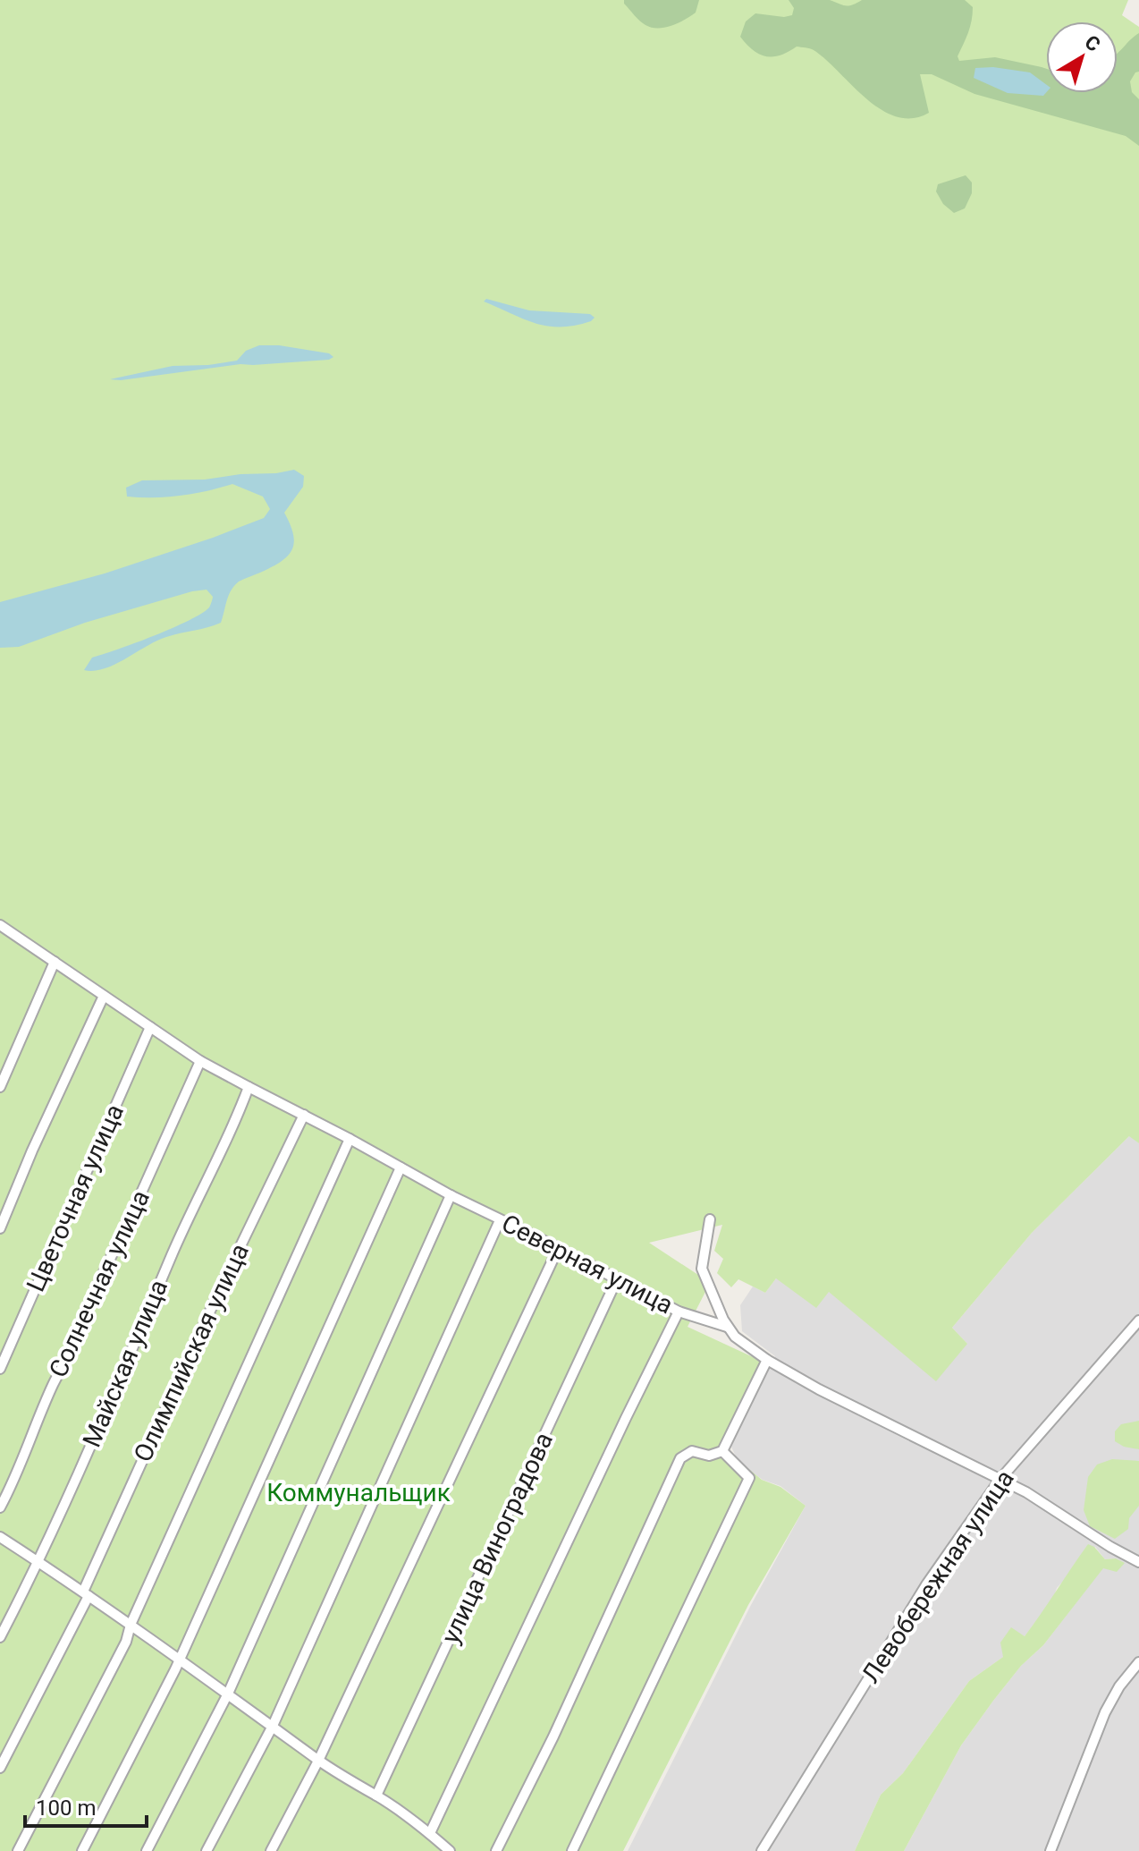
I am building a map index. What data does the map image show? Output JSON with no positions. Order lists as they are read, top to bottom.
{
  "streets": {
    "street": [
      "Цветочная улица",
      "Северная улица",
      "Солнечная улица",
      "Олимпийская улица",
      "Майская улица",
      "улица Виноградова",
      "Левобережная улица"
    ]
  },
  "crossings": [
    ["Цветочная улица", "Северная улица"],
    ["Северная улица", "Солнечная улица"],
    ["Северная улица", "Олимпийская улица"],
    ["Северная улица", "Майская улица"],
    ["Северная улица", "улица Виноградова"]
  ],
  "parks": ["Коммунальщик"],
  "scale_bar": "100 m",
  "north": "top right"
}
